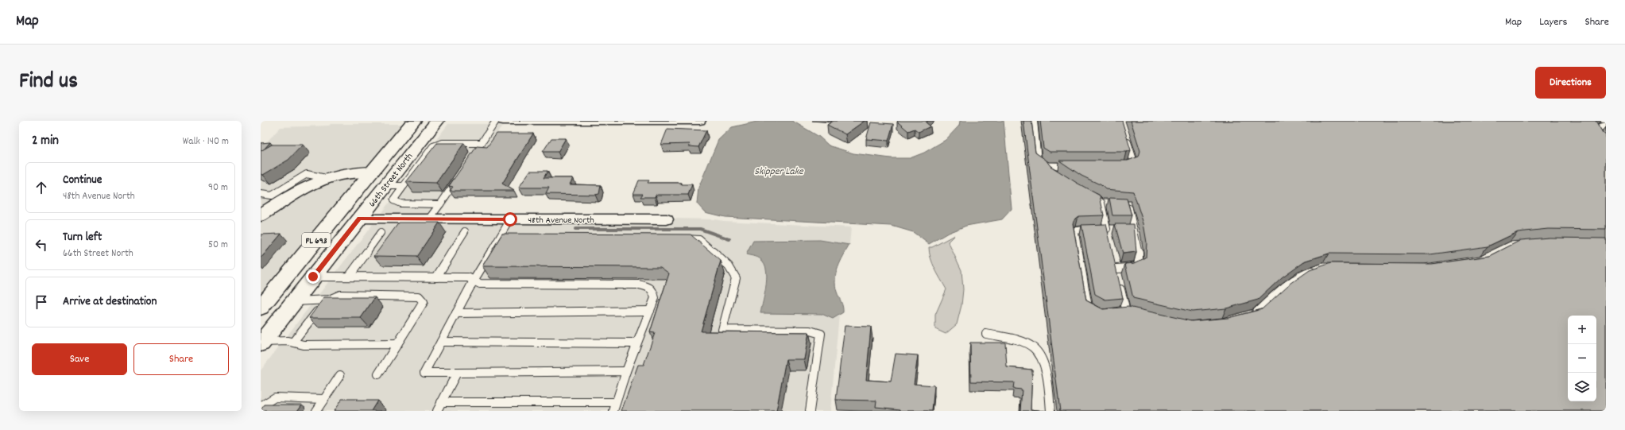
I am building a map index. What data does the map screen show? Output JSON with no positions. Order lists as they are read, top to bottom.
{
  "streets": {
    "main road": ["66th Street North", "FL 693"],
    "street": ["48th Avenue North"]
  },
  "crossings": [
    ["66th Street North", "48th Avenue North"]
  ],
  "water": ["Skipper Lake"],
  "page": {
    "header": "Map",
    "nav": ["Map", "Layers", "Share"],
    "title": "Find us",
    "buttons": [
      "Directions",
      ["Save", "Share"]
    ],
    "heading": ["2 min", "Walk · 140 m"],
    "list": [
      ["Continue", "48th Avenue North", "90 m"],
      ["Turn left", "66th Street North", "50 m"],
      "Arrive at destination"
    ],
    "map_buttons": ["+", "−"]
  }
}
